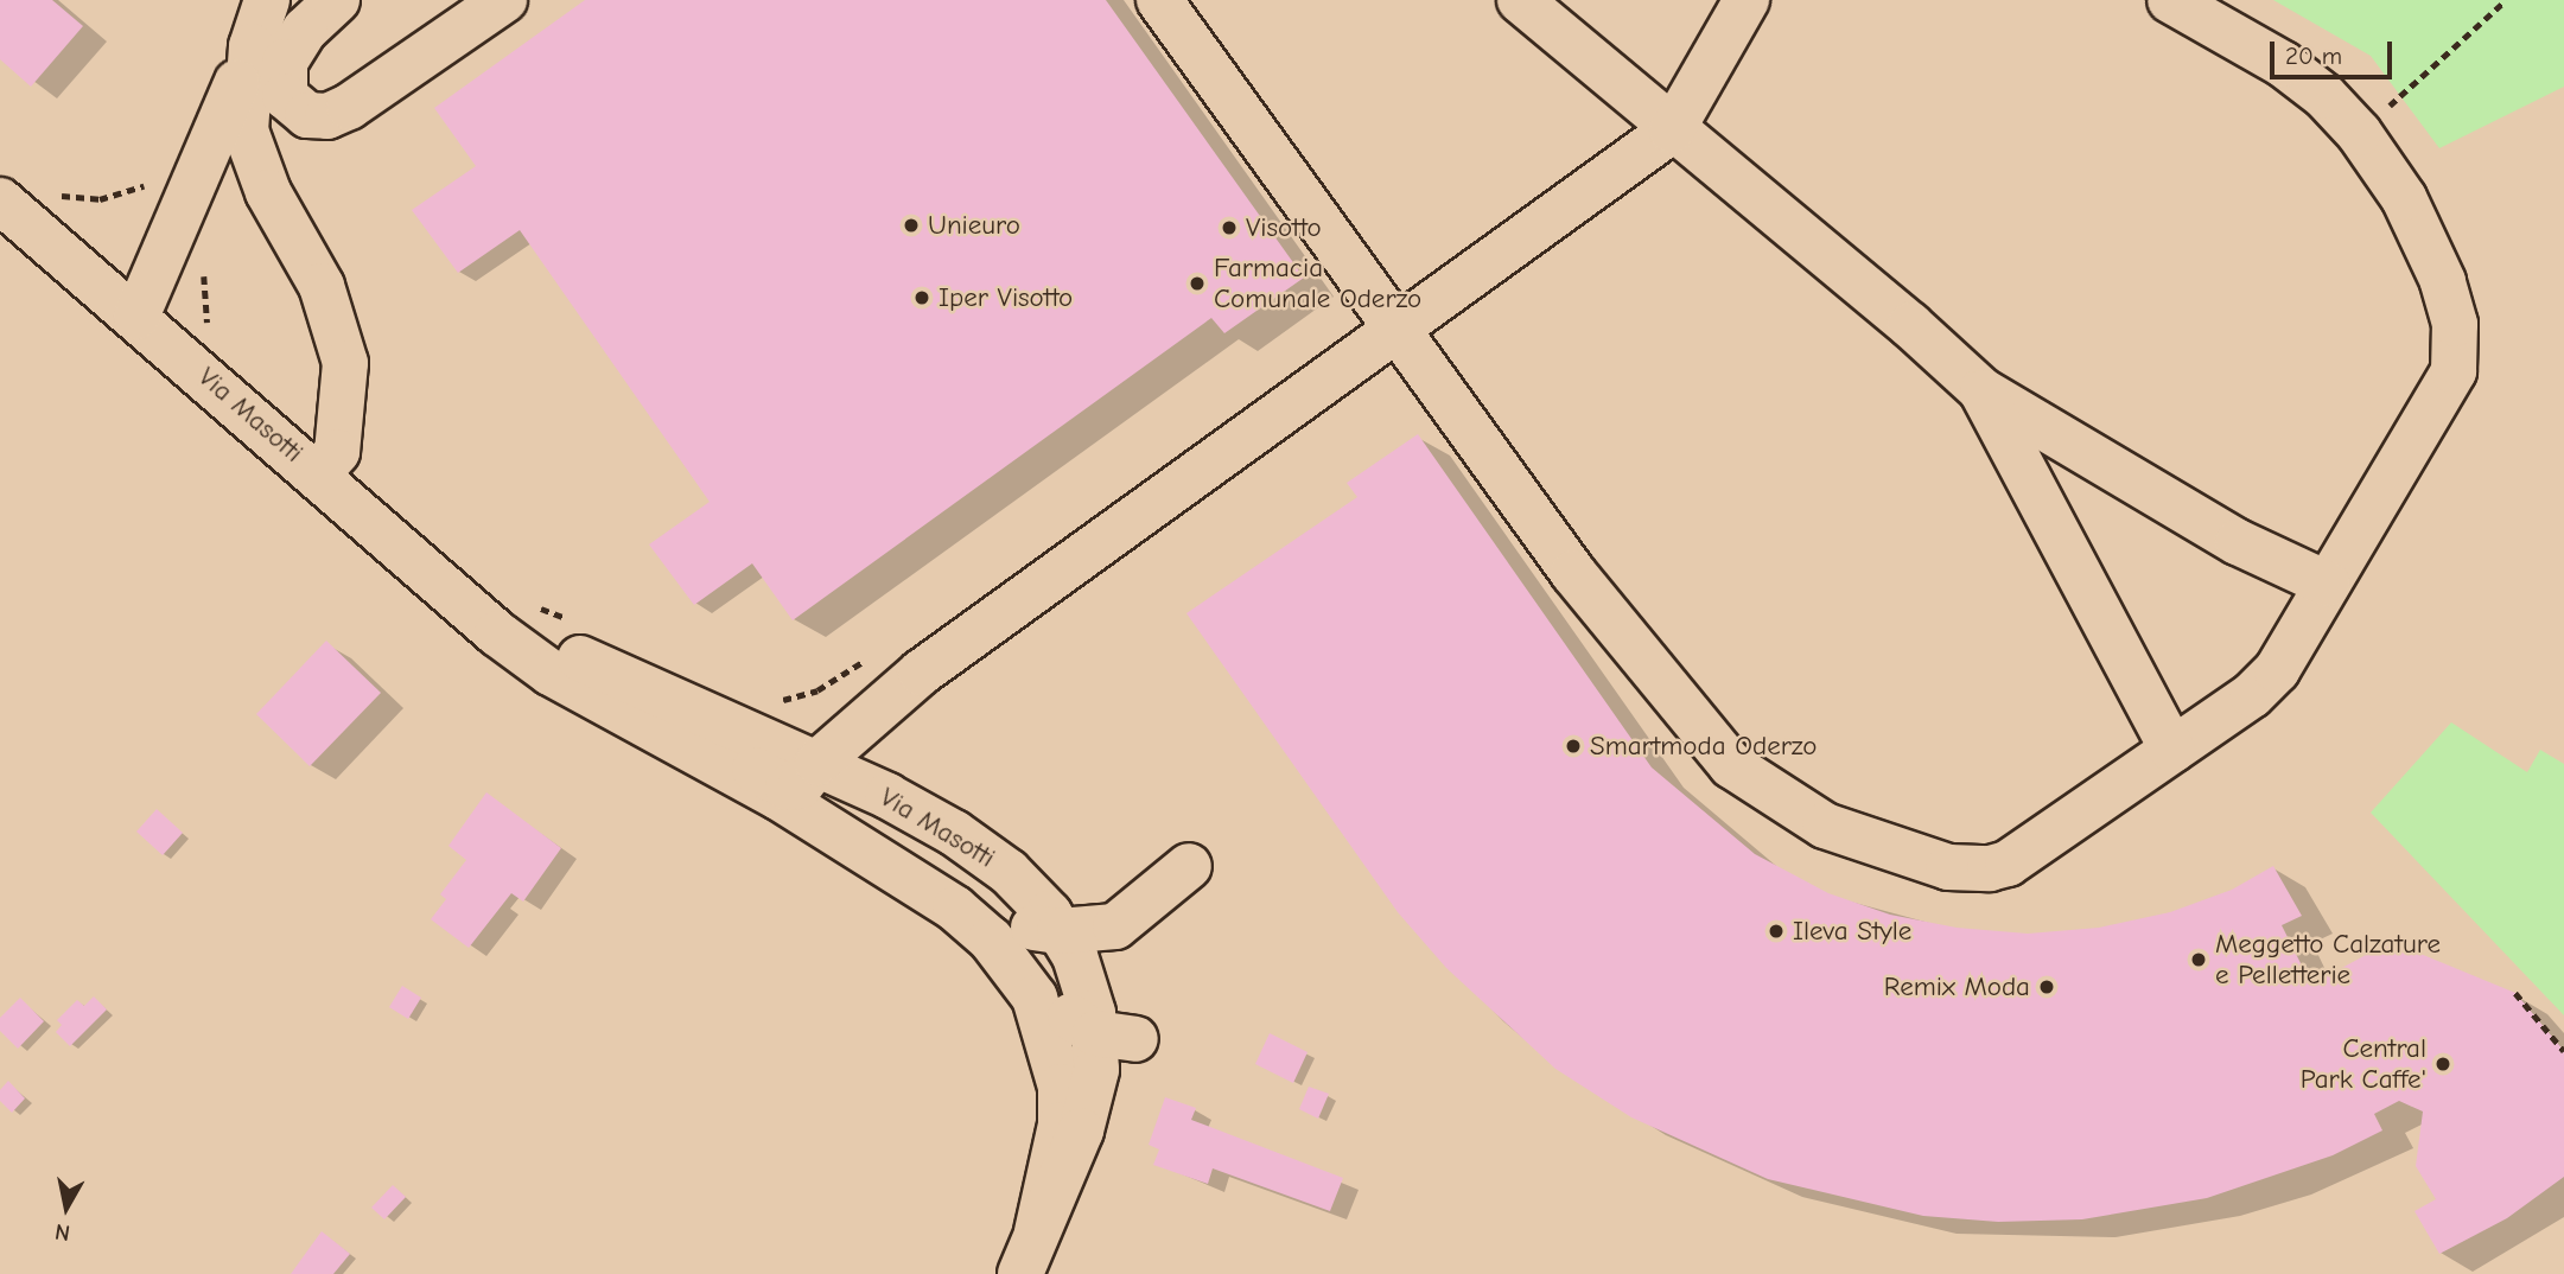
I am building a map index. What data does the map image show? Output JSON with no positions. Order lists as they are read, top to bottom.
{
  "streets": {
    "street": ["Via Masotti"]
  },
  "places": [
    "Unieuro",
    "Visotto",
    "Farmacia Comunale Oderzo",
    "Iper Visotto",
    "Smartmoda Oderzo",
    "Ileva Style",
    "Meggetto Calzature e Pelletterie",
    "Remix Moda",
    "Central Park Caffe'"
  ],
  "scale_bar": "20 m",
  "north": "bottom"
}
